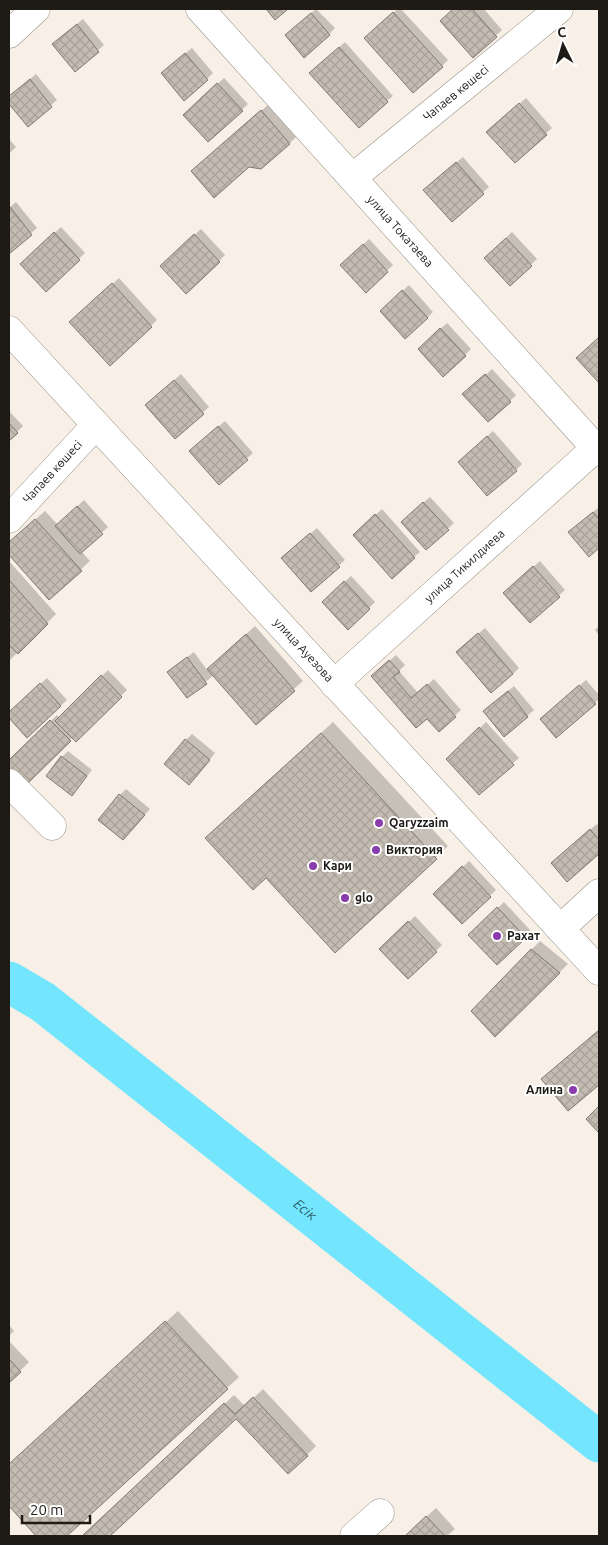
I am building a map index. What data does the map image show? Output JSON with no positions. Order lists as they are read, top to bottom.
{
  "streets": {
    "street": [
      "Чапаев көшесі",
      "улица Токатаева",
      "улица Тикилдиева",
      "улица Ауезова"
    ]
  },
  "crossings": [
    ["Чапаев көшесі", "улица Токатаева"],
    ["Чапаев көшесі", "улица Ауезова"],
    ["улица Токатаева", "улица Тикилдиева"],
    ["улица Тикилдиева", "улица Ауезова"]
  ],
  "water": ["Есік"],
  "places": [
    "Qaryzzaim",
    "Виктория",
    "Кари",
    "glo",
    "Рахат",
    "Алина"
  ],
  "scale_bar": "20 m",
  "north": "top"
}
